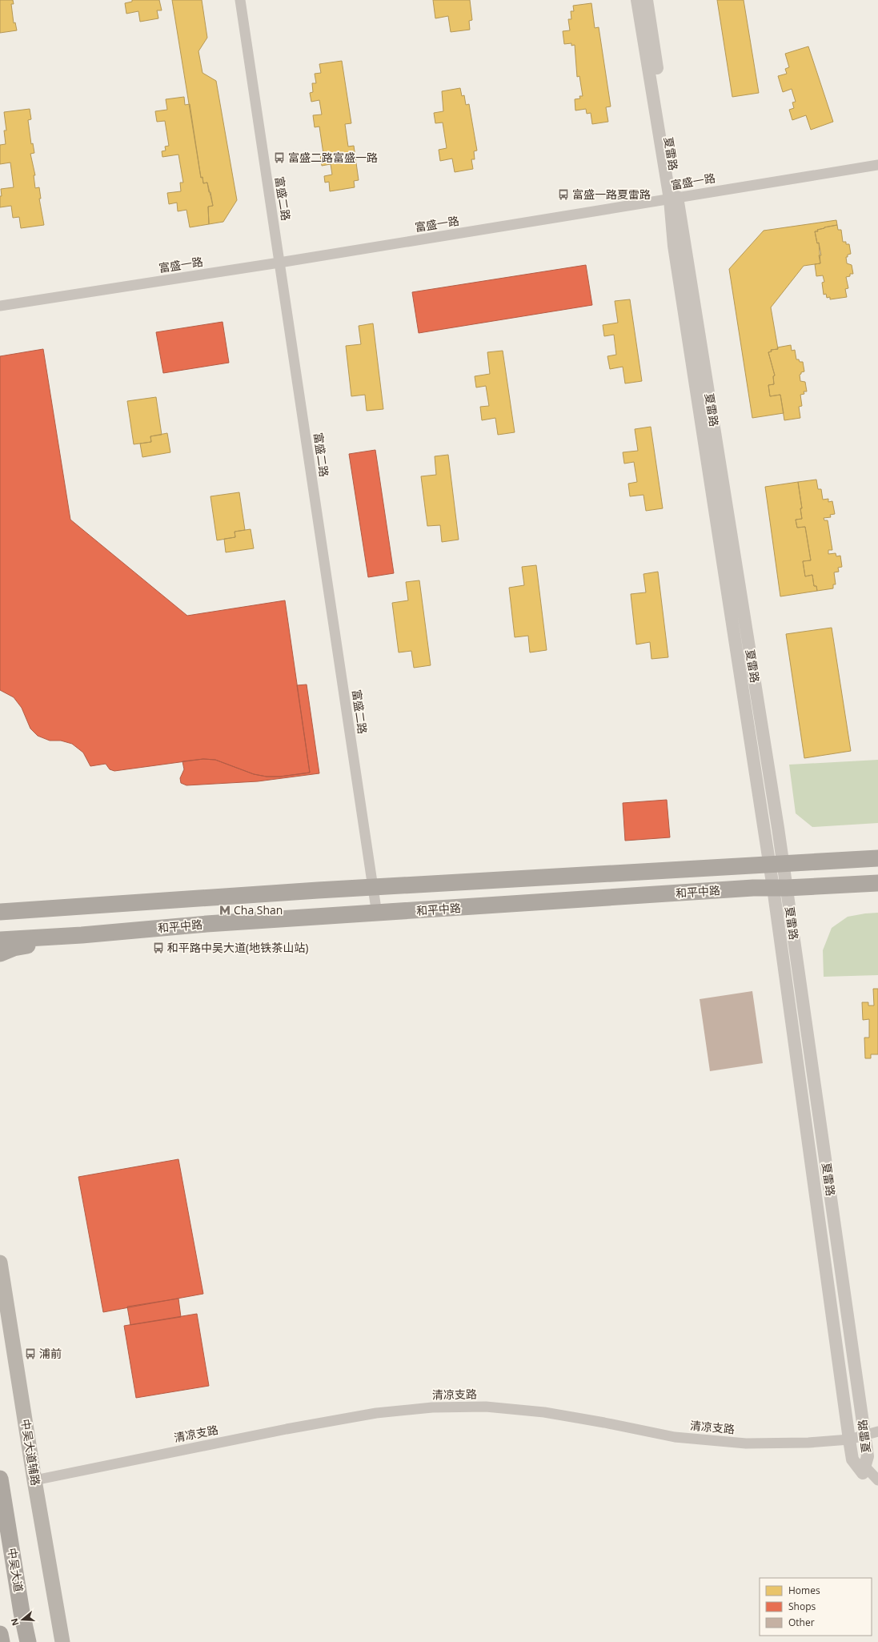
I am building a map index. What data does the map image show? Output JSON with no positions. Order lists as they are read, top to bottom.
{
  "streets": {
    "main road": ["和平中路", "中吴大道辅路", "中吴大道"],
    "street": [
      "夏雷路",
      "富盛一路",
      "富盛二路",
      "清凉支路"
    ]
  },
  "crossings": [
    ["夏雷路", "富盛一路"],
    ["夏雷路", "和平中路"],
    ["夏雷路", "清凉支路"],
    ["富盛一路", "富盛二路"],
    ["富盛二路", "和平中路"],
    ["清凉支路", "中吴大道辅路"]
  ],
  "places": {
    "bus stop": [
      "富盛二路富盛一路",
      "富盛一路夏雷路",
      "和平路中吴大道(地铁茶山站)",
      "浦前"
    ],
    "metro station": ["Cha Shan"]
  },
  "legend": ["Homes", "Shops", "Other"],
  "north": "left"
}
